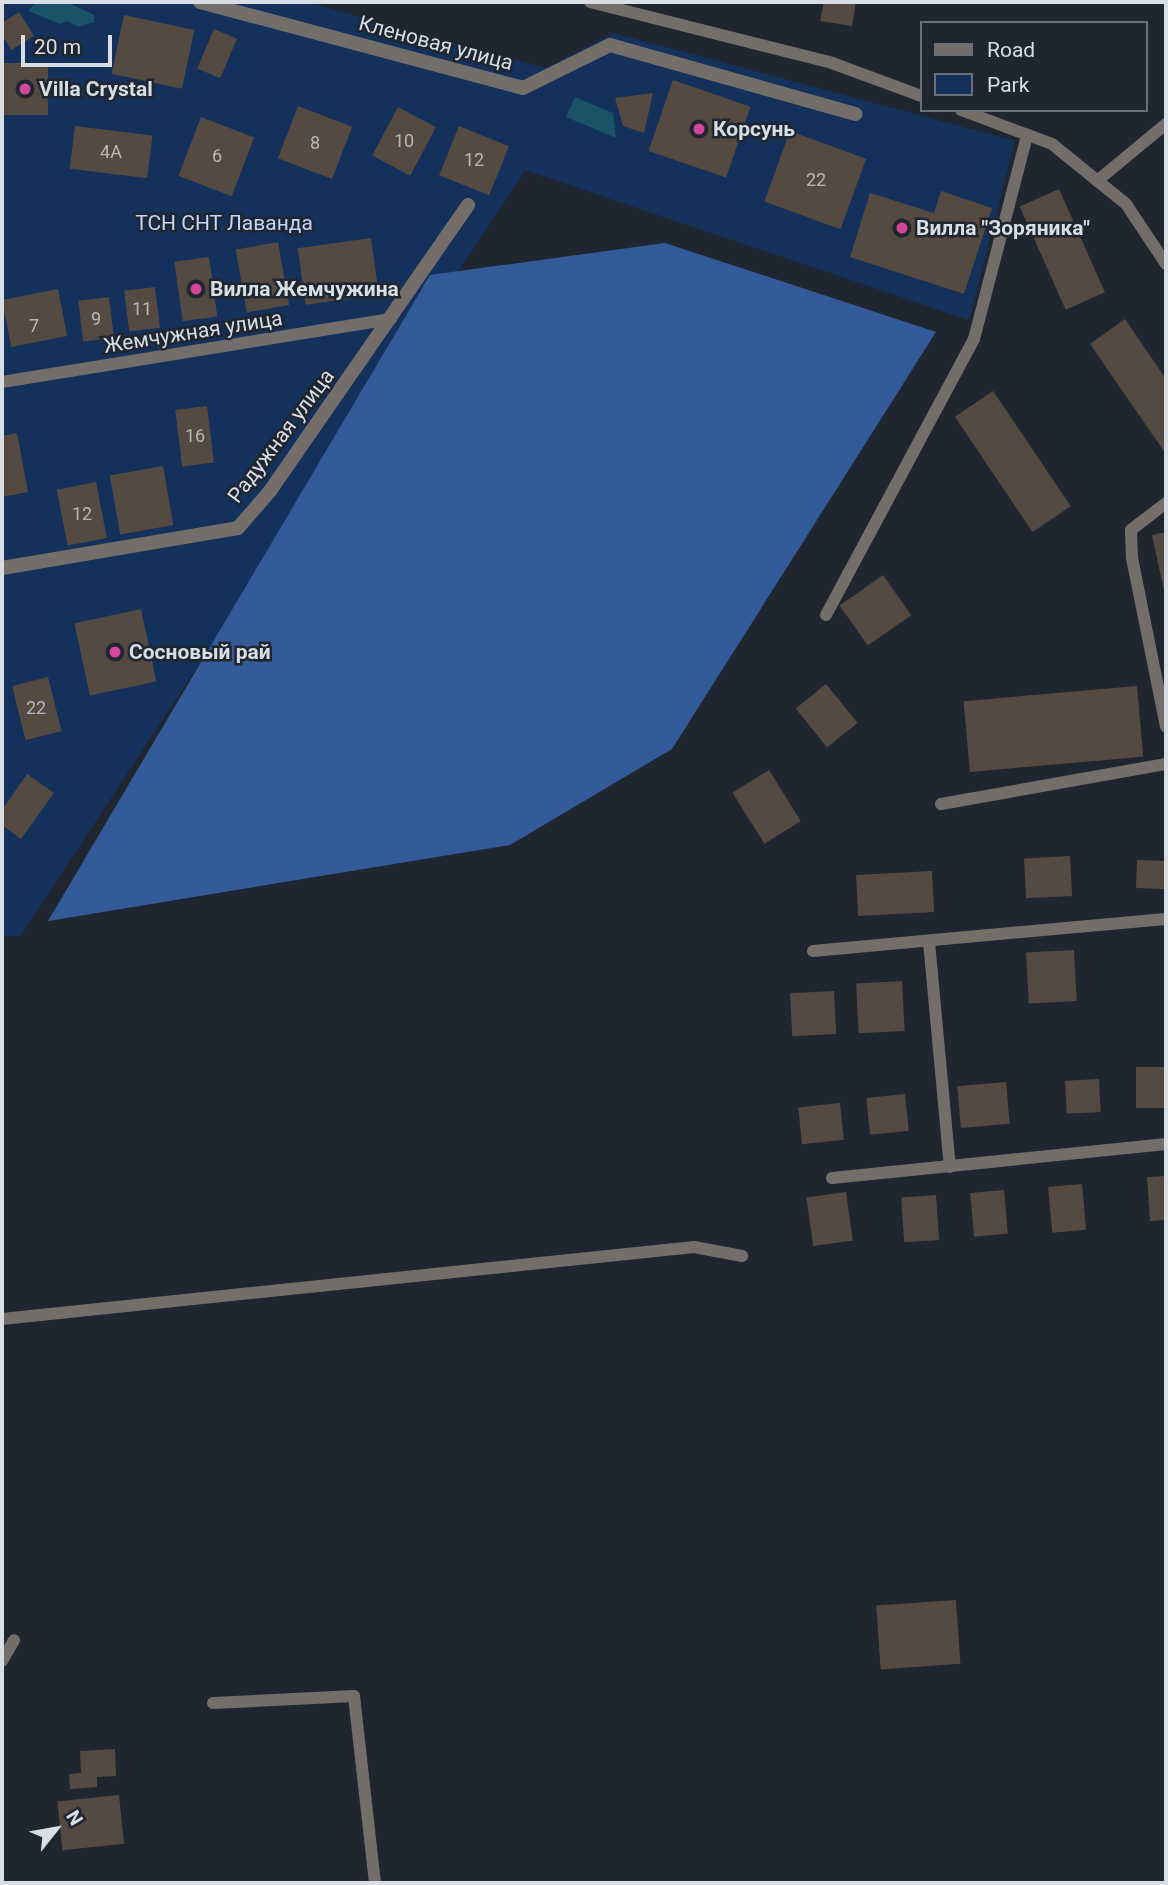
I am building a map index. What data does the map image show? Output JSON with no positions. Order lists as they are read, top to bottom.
{
  "streets": {
    "street": ["Кленовая улица", "Радужная улица"],
    "lane": ["Жемчужная улица"]
  },
  "crossings": [
    ["Жемчужная улица", "Радужная улица"]
  ],
  "parks": ["ТСН СНТ Лаванда"],
  "places": [
    "Villa Crystal",
    "Корсунь",
    "Вилла \"Зоряника\"",
    "Вилла Жемчужина",
    "Сосновый рай"
  ],
  "house_numbers": [
    "10",
    "8",
    "4А",
    "6",
    "12",
    "22",
    "11",
    "9",
    "7",
    "16",
    "12",
    "22"
  ],
  "legend": ["Road", "Park"],
  "scale_bar": "20 m",
  "north": "top right"
}
